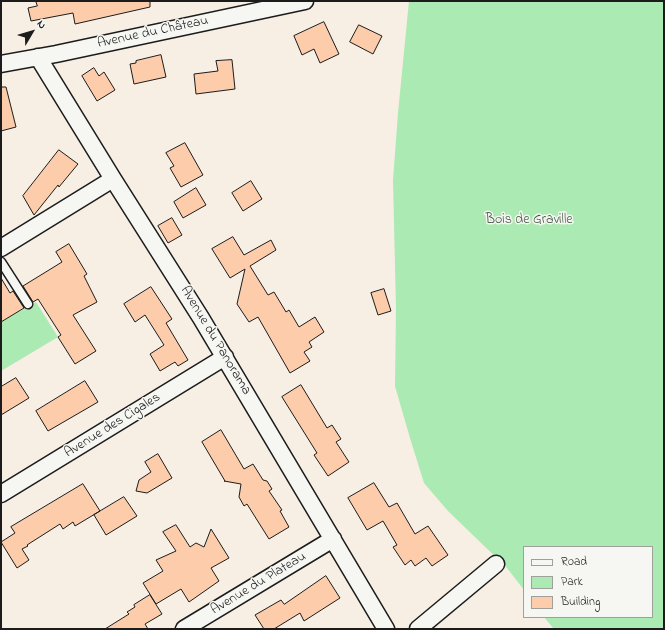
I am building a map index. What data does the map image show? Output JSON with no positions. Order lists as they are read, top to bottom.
{
  "streets": {
    "street": [
      "Avenue du Château",
      "Avenue du Panorama",
      "Avenue des Cigales",
      "Avenue du Plateau"
    ]
  },
  "crossings": [
    ["Avenue du Château", "Avenue du Panorama"],
    ["Avenue du Panorama", "Avenue des Cigales"],
    ["Avenue du Panorama", "Avenue du Plateau"]
  ],
  "parks": ["Bois de Graville"],
  "legend": ["Road", "Park", "Building"],
  "north": "top right"
}
